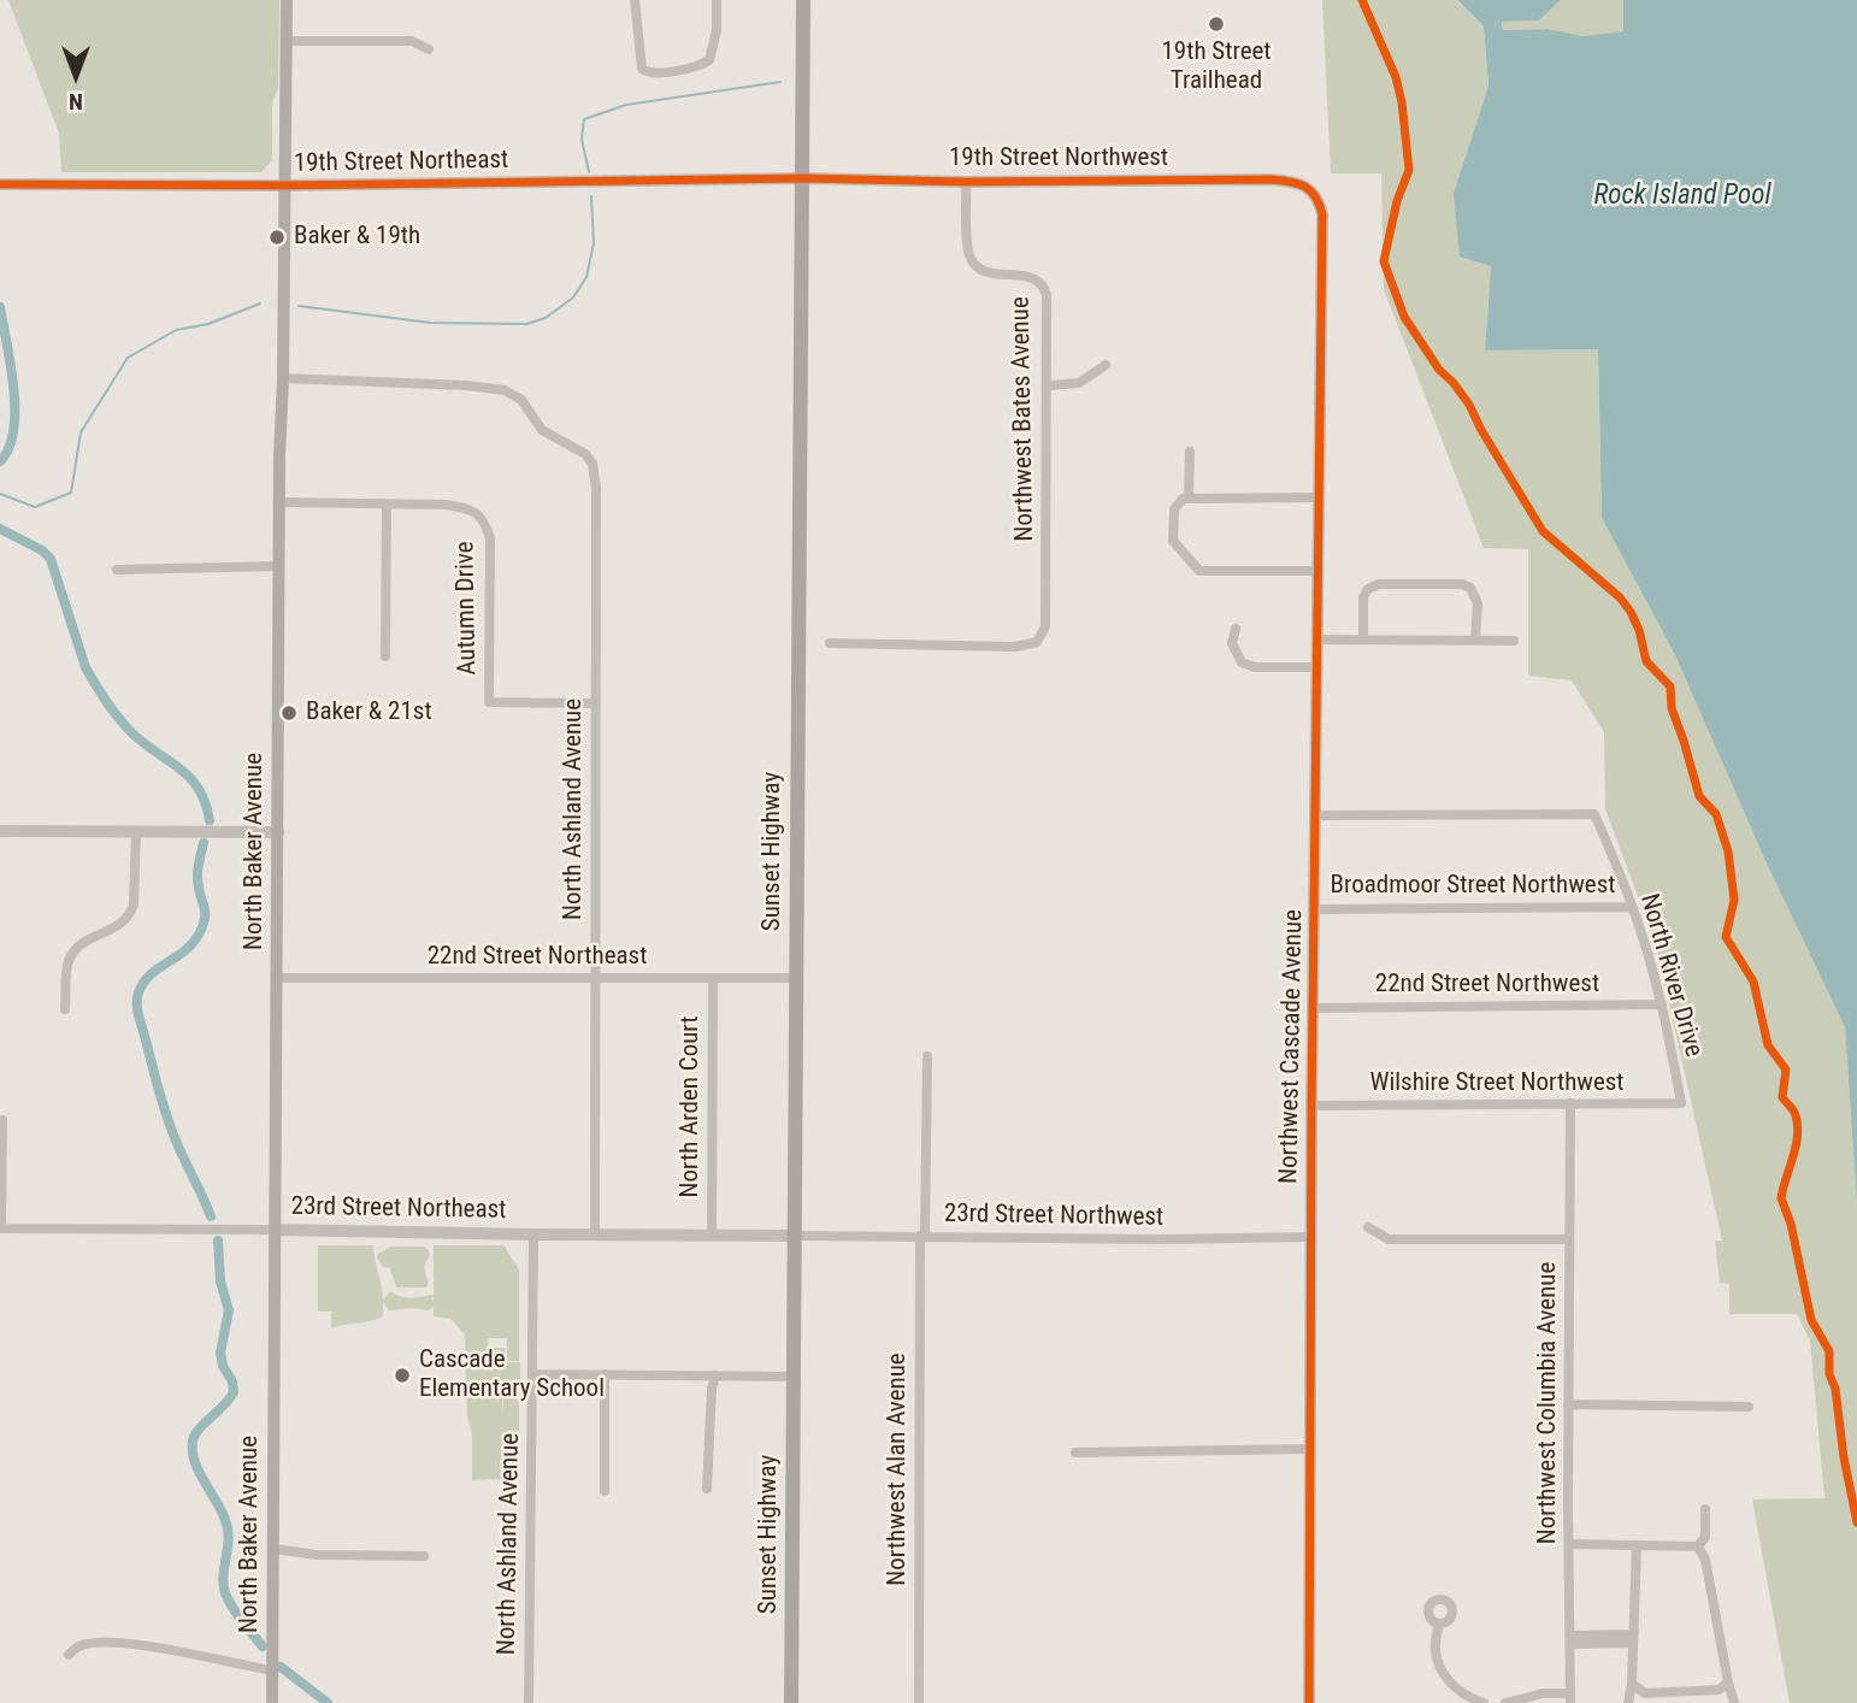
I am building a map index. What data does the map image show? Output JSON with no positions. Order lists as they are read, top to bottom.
{
  "streets": {
    "highway": ["Sunset Highway"],
    "main road": ["North Baker Avenue"],
    "street": [
      "19th Street Northwest",
      "19th Street Northeast",
      "Northwest Bates Avenue",
      "Autumn Drive",
      "North Ashland Avenue",
      "Broadmoor Street Northwest",
      "22nd Street Northeast",
      "North River Drive",
      "22nd Street Northwest",
      "Northwest Cascade Avenue",
      "Wilshire Street Northwest",
      "North Arden Court",
      "23rd Street Northeast",
      "23rd Street Northwest",
      "Northwest Columbia Avenue",
      "Northwest Alan Avenue"
    ]
  },
  "crossings": [
    ["19th Street Northwest", "19th Street Northeast"],
    ["19th Street Northwest", "Northwest Bates Avenue"],
    ["19th Street Northwest", "Sunset Highway"],
    ["19th Street Northwest", "Northwest Cascade Avenue"],
    ["19th Street Northeast", "North Baker Avenue"],
    ["19th Street Northeast", "Sunset Highway"],
    ["Autumn Drive", "North Ashland Avenue"],
    ["Autumn Drive", "North Baker Avenue"],
    ["North Ashland Avenue", "North Baker Avenue"],
    ["North Ashland Avenue", "22nd Street Northeast"],
    ["North Ashland Avenue", "23rd Street Northeast"],
    ["North Baker Avenue", "22nd Street Northeast"],
    ["North Baker Avenue", "23rd Street Northeast"],
    ["Sunset Highway", "22nd Street Northeast"],
    ["Sunset Highway", "23rd Street Northeast"],
    ["Sunset Highway", "23rd Street Northwest"],
    ["Broadmoor Street Northwest", "North River Drive"],
    ["Broadmoor Street Northwest", "Northwest Cascade Avenue"],
    ["22nd Street Northeast", "North Arden Court"],
    ["North River Drive", "22nd Street Northwest"],
    ["North River Drive", "Northwest Cascade Avenue"],
    ["North River Drive", "Wilshire Street Northwest"],
    ["22nd Street Northwest", "Northwest Cascade Avenue"],
    ["Northwest Cascade Avenue", "Wilshire Street Northwest"],
    ["Northwest Cascade Avenue", "23rd Street Northwest"],
    ["Wilshire Street Northwest", "Northwest Columbia Avenue"],
    ["North Arden Court", "23rd Street Northeast"],
    ["23rd Street Northeast", "23rd Street Northwest"],
    ["23rd Street Northwest", "Northwest Alan Avenue"]
  ],
  "water": ["Rock Island Pool"],
  "places": [
    "19th Street Trailhead",
    "Baker & 19th",
    "Baker & 21st",
    "Cascade Elementary School"
  ],
  "north": "bottom"
}
